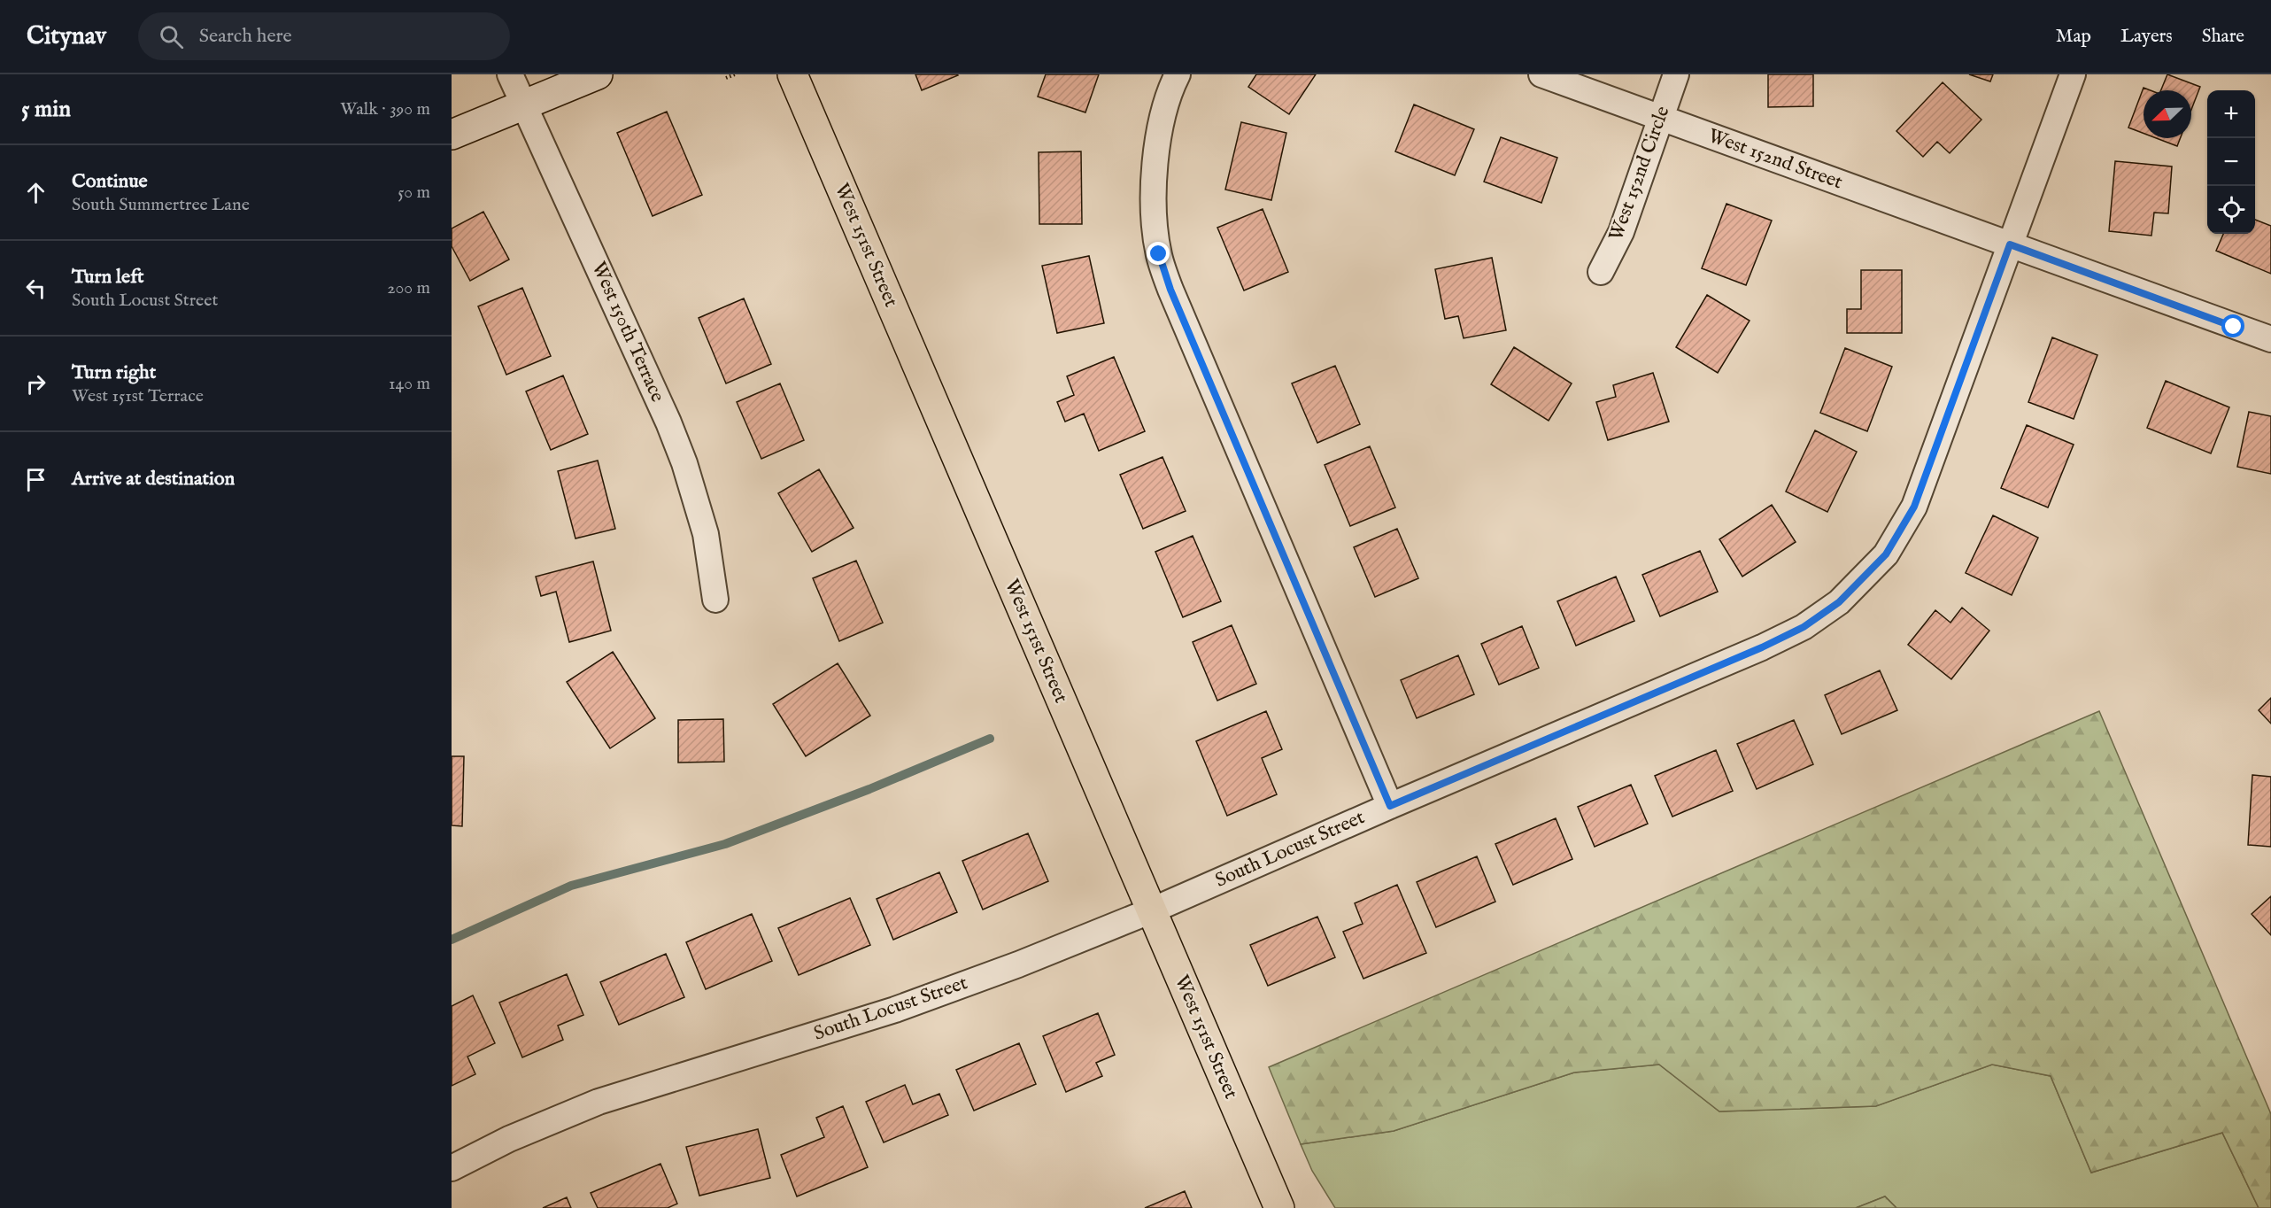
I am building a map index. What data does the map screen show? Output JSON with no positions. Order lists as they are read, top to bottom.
{
  "streets": {
    "main road": ["West 151st Street"],
    "street": [
      "West 152nd Street",
      "West 152nd Circle",
      "West 150th Terrace",
      "South Locust Street"
    ]
  },
  "crossings": [
    ["West 152nd Street", "West 152nd Circle"],
    ["West 152nd Street", "South Locust Street"],
    ["West 151st Street", "South Locust Street"]
  ],
  "north": "bottom left",
  "page": {
    "header": "Citynav",
    "search": "Search here",
    "nav": ["Map", "Layers", "Share"],
    "heading": ["5 min", "Walk · 390 m"],
    "map_buttons": ["+", "−"],
    "list": [
      ["Continue", "South Summertree Lane", "50 m"],
      ["Turn left", "South Locust Street", "200 m"],
      ["Turn right", "West 151st Terrace", "140 m"],
      "Arrive at destination"
    ]
  }
}
